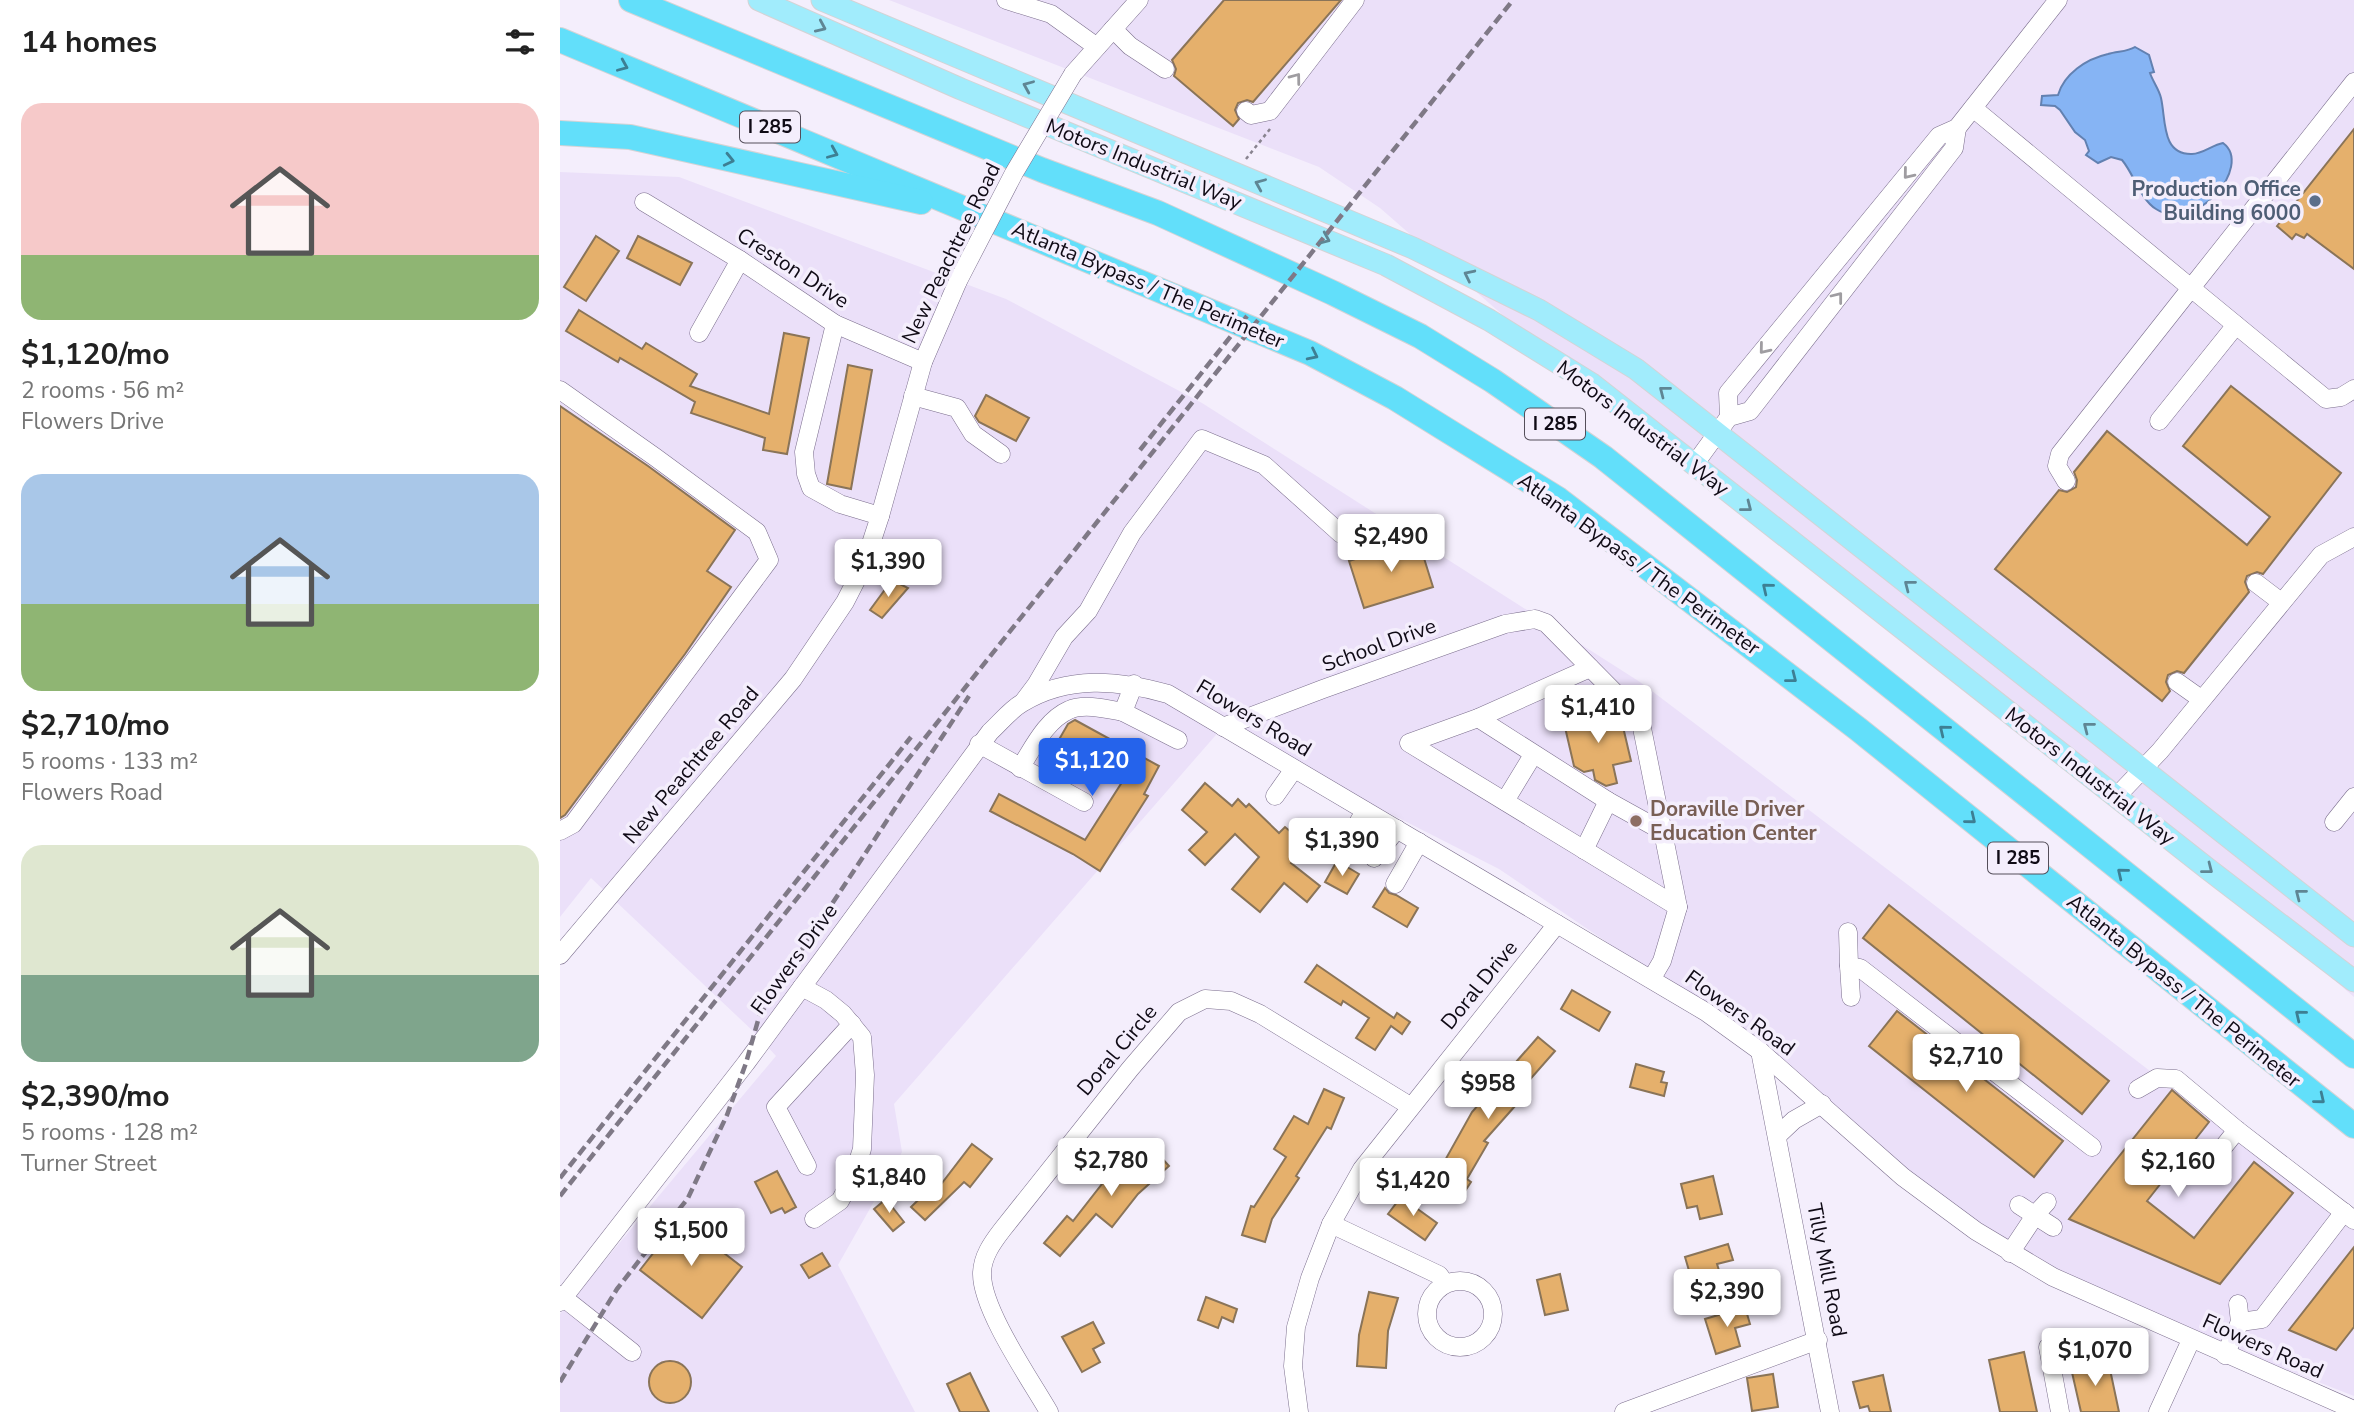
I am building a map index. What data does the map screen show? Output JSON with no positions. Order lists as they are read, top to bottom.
{
  "streets": {
    "highway": ["I 285", "Atlanta Bypass / The Perimeter"],
    "main road": ["Motors Industrial Way"],
    "street": [
      "New Peachtree Road",
      "Creston Drive",
      "School Drive",
      "Flowers Road",
      "Flowers Drive",
      "Doral Drive",
      "Doral Circle",
      "Tilly Mill Road"
    ]
  },
  "crossings": [
    ["New Peachtree Road", "Creston Drive"],
    ["School Drive", "Flowers Road"],
    ["Flowers Road", "Flowers Drive"],
    ["Flowers Road", "Doral Drive"],
    ["Flowers Road", "Tilly Mill Road"],
    ["Doral Drive", "Doral Circle"]
  ],
  "places": ["Production Office Building 6000", "Doraville Driver Education Center"],
  "page": {
    "heading": "14 homes",
    "list": [
      {
        "name": "$1,120/mo",
        "note": "2 rooms · 56 m² · Flowers Drive"
      },
      {
        "name": "$2,710/mo",
        "note": "5 rooms · 133 m² · Flowers Road"
      },
      {
        "name": "$2,390/mo",
        "note": "5 rooms · 128 m² · Turner Street"
      }
    ],
    "price": [
      "$2,490",
      "$1,390",
      "$1,410",
      "$1,120",
      "$1,390",
      "$2,710",
      "$958",
      "$2,780",
      "$2,160",
      "$1,840",
      "$1,420",
      "$1,500",
      "$2,390",
      "$1,070"
    ]
  }
}
